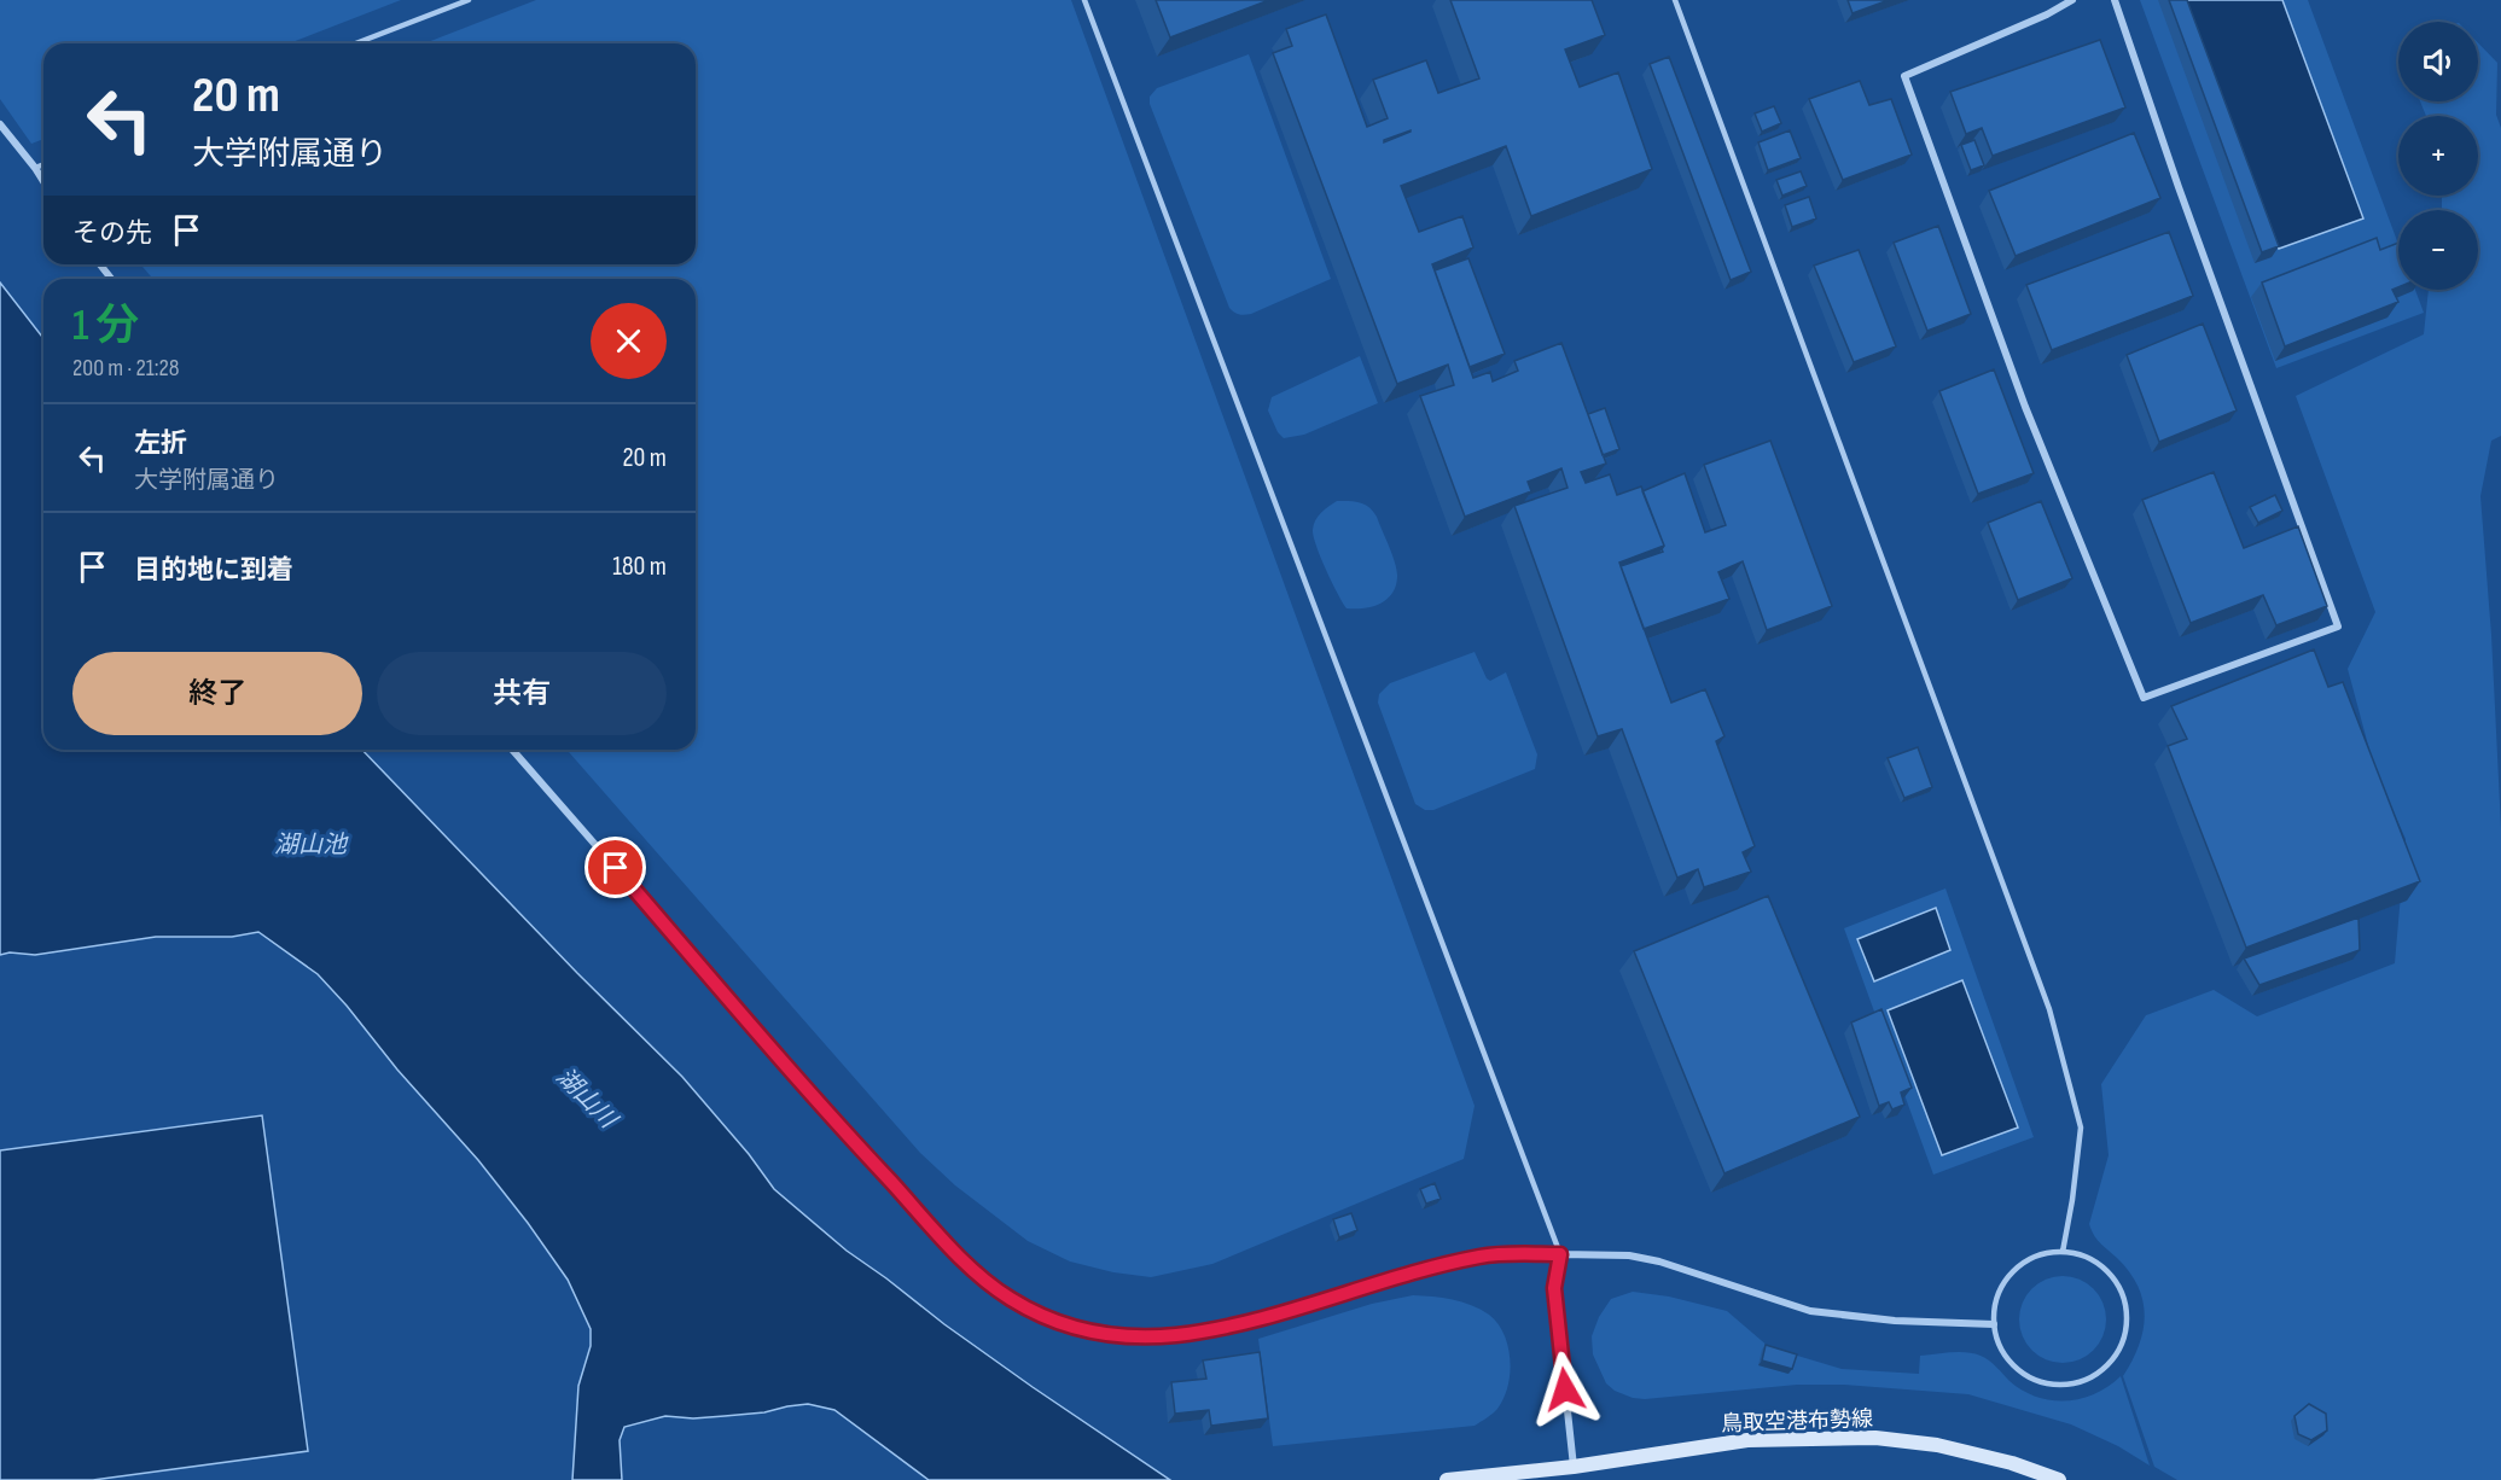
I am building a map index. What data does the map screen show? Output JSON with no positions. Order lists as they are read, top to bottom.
{
  "streets": {
    "main road": ["鳥取空港布勢線"]
  },
  "water": ["湖山池", "湖山川"],
  "page": {
    "map_buttons": ["+", "−"],
    "turn": ["20 m", "大学附属通り"],
    "then": "その先",
    "heading": ["1 分", "200 m · 21:28"],
    "list": [
      {
        "name": "左折",
        "note": "大学附属通り",
        "value": "20 m"
      },
      {
        "name": "目的地に到着",
        "value": "180 m"
      }
    ],
    "buttons": ["終了", "共有"]
  }
}
